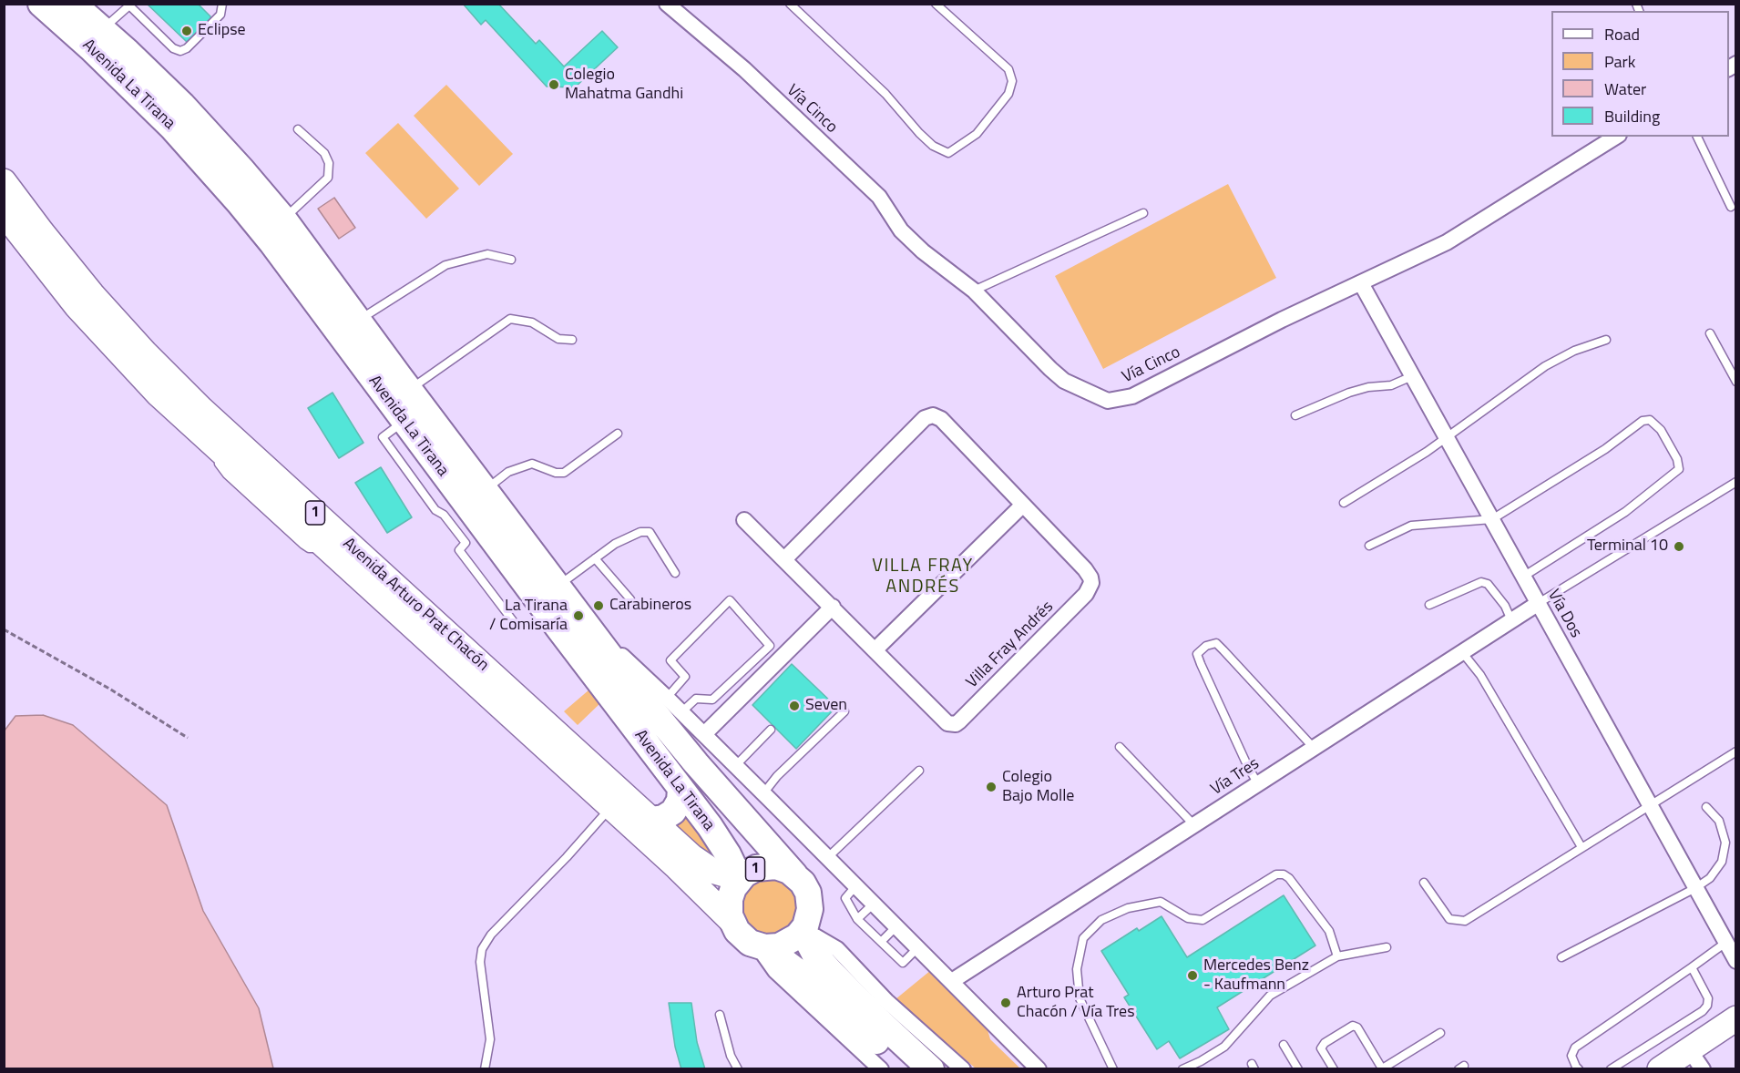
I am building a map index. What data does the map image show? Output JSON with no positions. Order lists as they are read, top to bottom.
{
  "streets": {
    "highway": ["Avenida La Tirana", "1", "Avenida Arturo Prat Chacón"],
    "street": [
      "Vía Cinco",
      "Vía Dos",
      "Villa Fray Andrés",
      "Vía Tres"
    ]
  },
  "crossings": [
    ["Avenida La Tirana", "1"],
    ["Avenida La Tirana", "Avenida Arturo Prat Chacón"],
    ["Avenida La Tirana", "Vía Tres"],
    ["Vía Cinco", "Vía Dos"],
    ["1", "Avenida Arturo Prat Chacón"],
    ["Vía Dos", "Vía Tres"]
  ],
  "districts": ["VILLA FRAY ANDRÉS"],
  "places": [
    "Eclipse",
    "Colegio Mahatma Gandhi",
    "Terminal 10",
    "Carabineros",
    "La Tirana / Comisaría",
    "Seven",
    "Colegio Bajo Molle",
    "Mercedes Benz - Kaufmann",
    "Arturo Prat Chacón / Vía Tres"
  ],
  "legend": [
    "Road",
    "Park",
    "Water",
    "Building"
  ]
}
